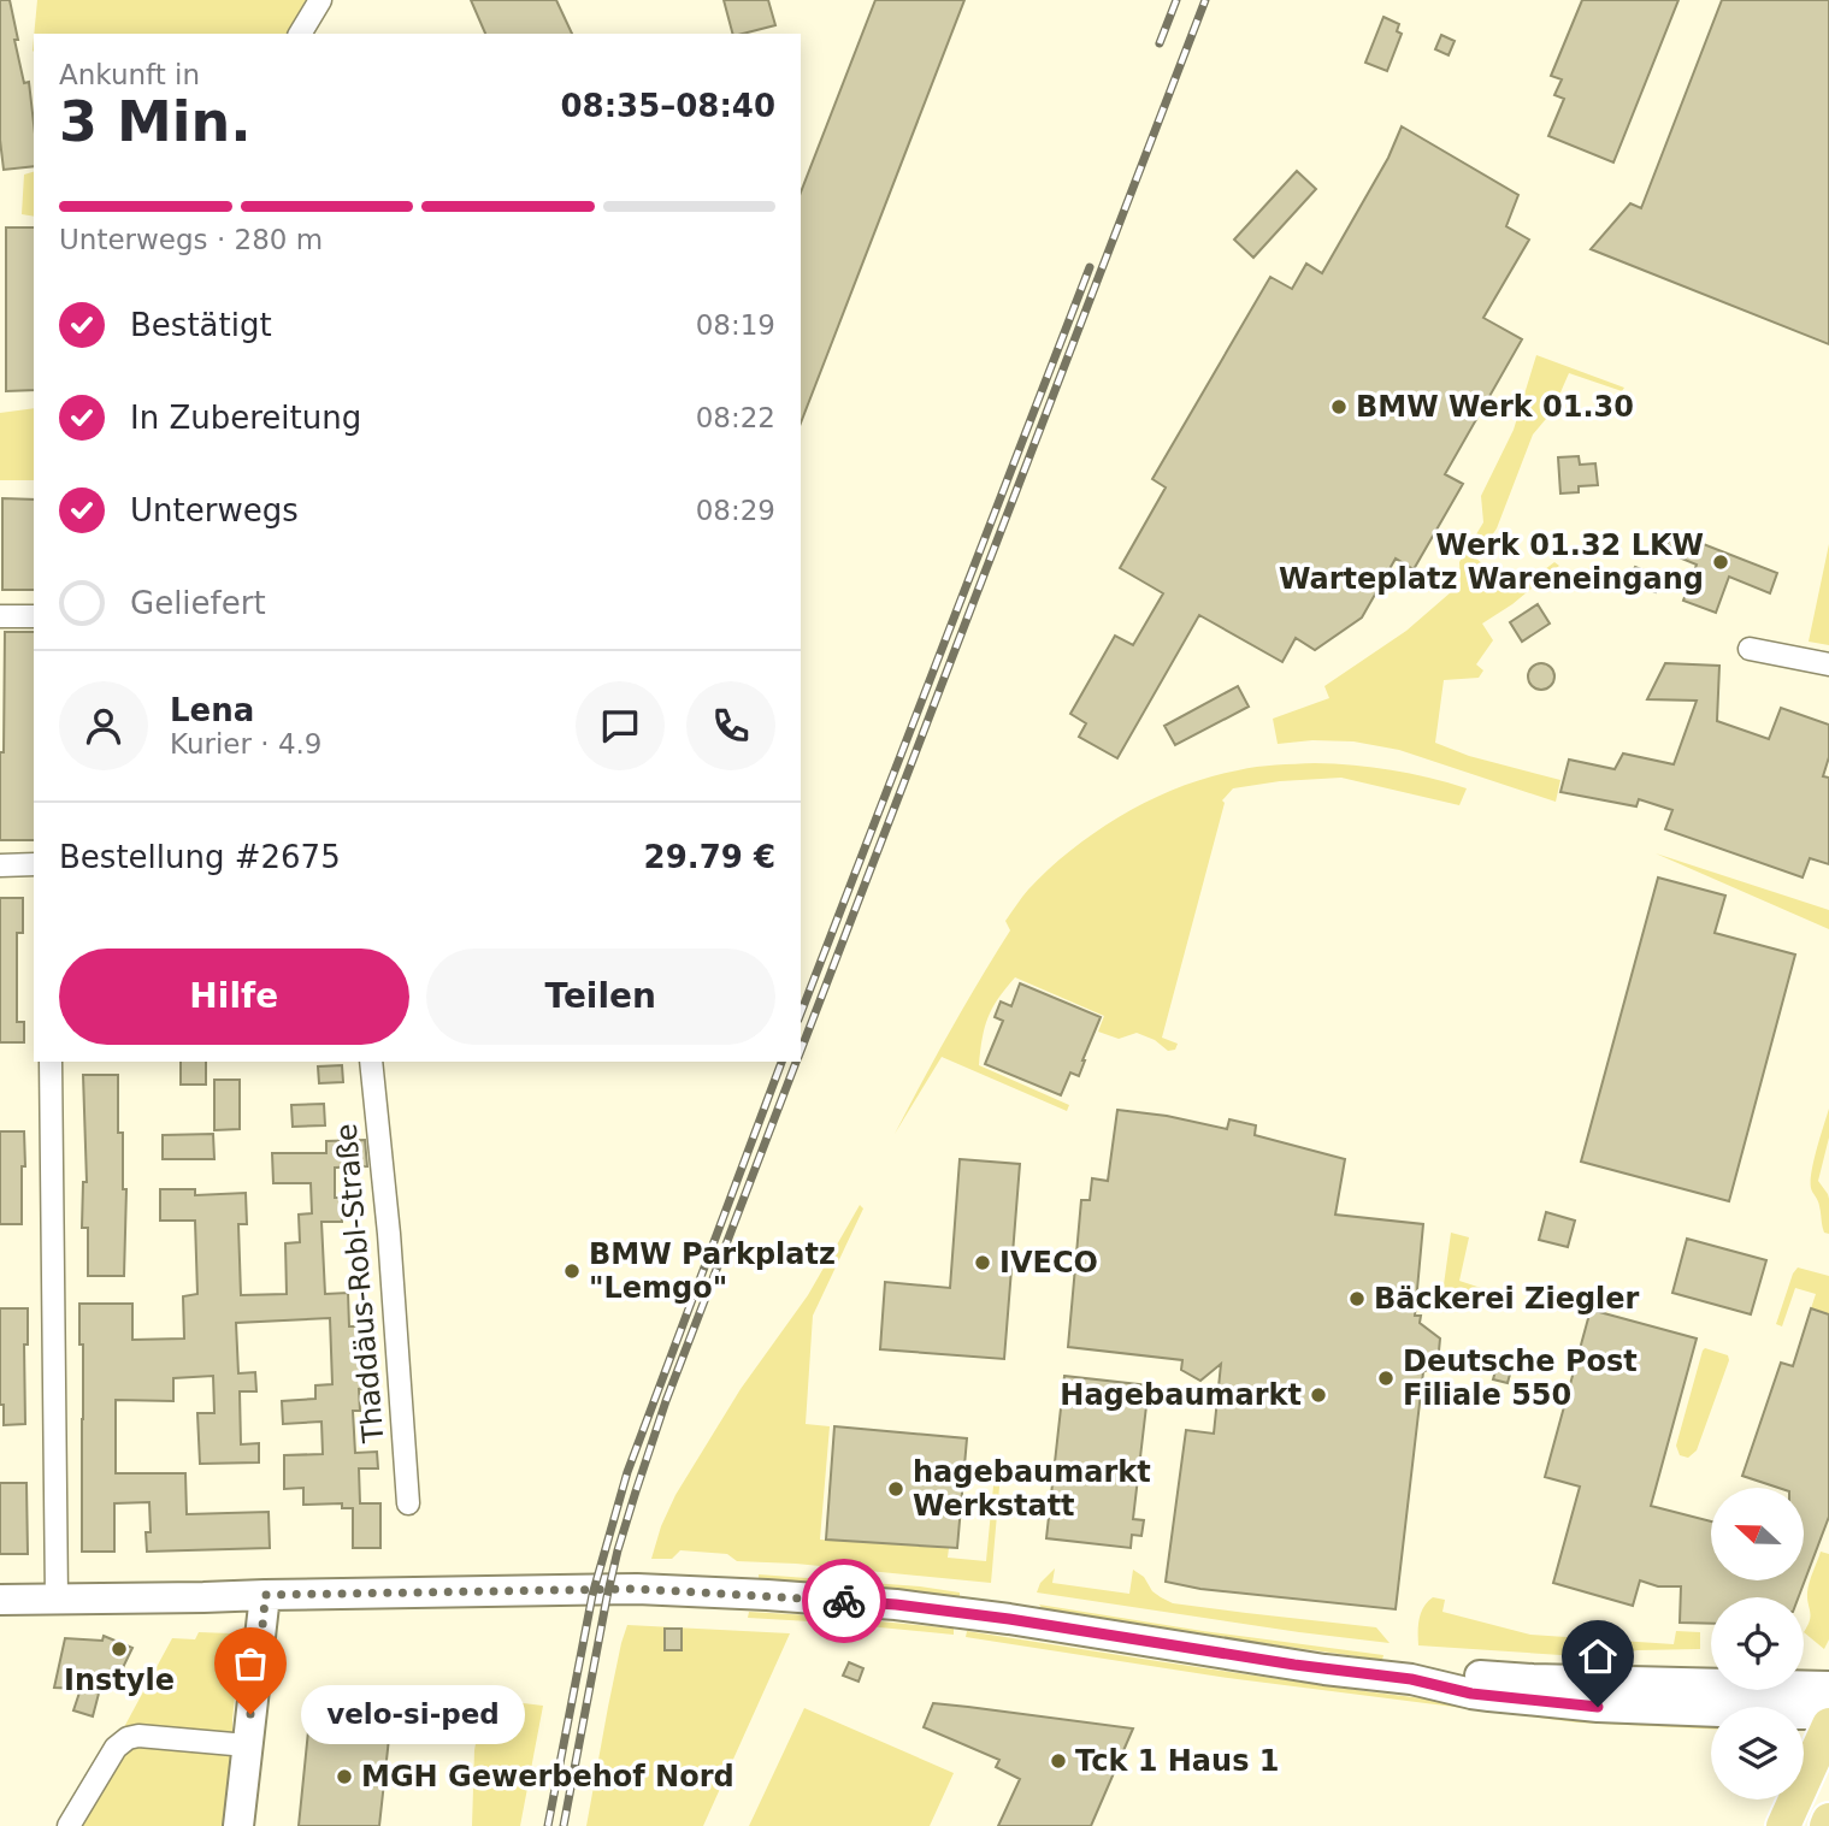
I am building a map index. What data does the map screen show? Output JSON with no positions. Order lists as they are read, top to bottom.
{
  "streets": {
    "street": ["Thaddäus-Robl-Straße"]
  },
  "places": [
    "BMW Werk 01.30",
    "Werk 01.32 LKW Warteplatz Wareneingang",
    "IVECO",
    "BMW Parkplatz \"Lemgo\"",
    "Bäckerei Ziegler",
    "Deutsche Post Filiale 550",
    "Hagebaumarkt",
    "hagebaumarkt Werkstatt",
    "Instyle",
    "velo-si-ped",
    "Tck 1 Haus 1",
    "MGH Gewerbehof Nord"
  ],
  "north": "left",
  "page": {
    "heading": ["3 Min.", "Ankunft in", "08:35–08:40"],
    "panel": [
      "Lena",
      "Kurier · 4.9",
      "Bestellung #2675",
      "29.79 €"
    ],
    "bar": "Unterwegs · 280 m",
    "list": [
      ["Bestätigt", "08:19"],
      ["In Zubereitung", "08:22"],
      ["Unterwegs", "08:29"],
      "Geliefert"
    ],
    "buttons": ["Hilfe", "Teilen"],
    "bubble": "velo-si-ped"
  }
}
